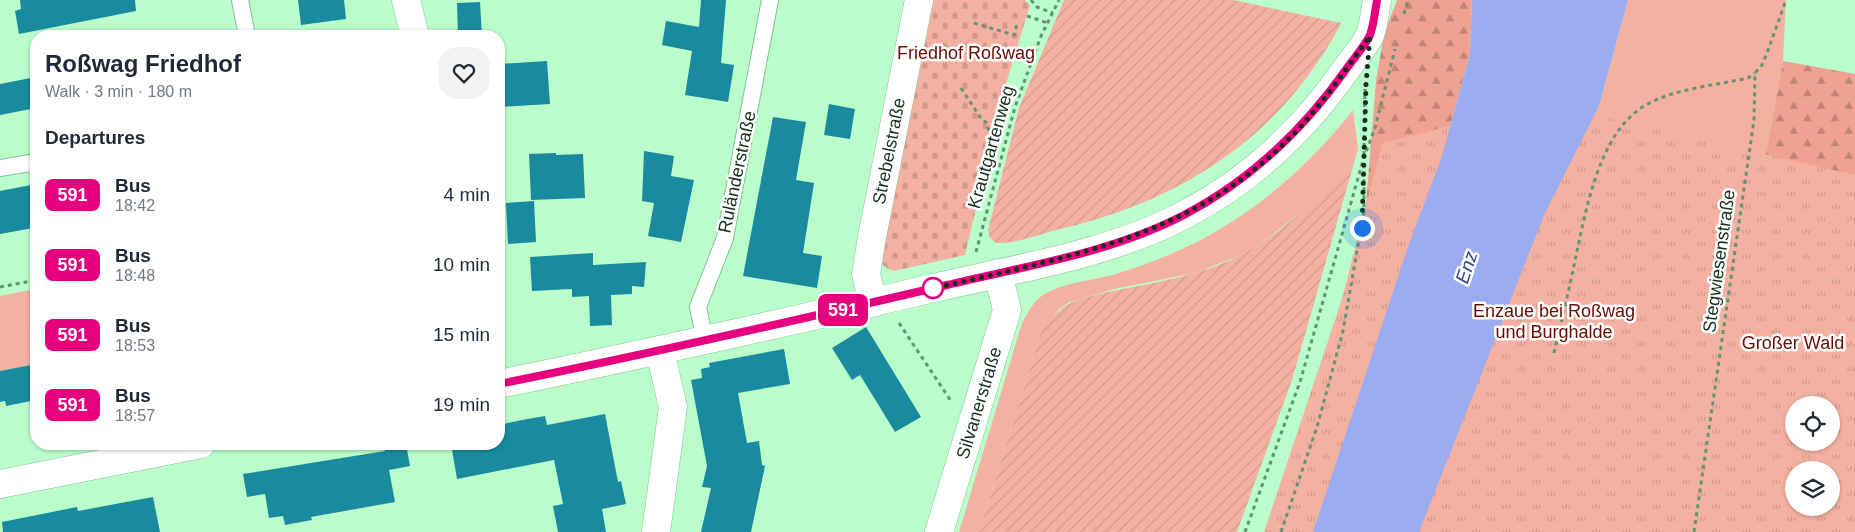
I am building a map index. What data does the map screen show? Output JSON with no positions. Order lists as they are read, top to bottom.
{
  "streets": {
    "street": ["Strebelstraße", "Silvanerstraße"],
    "lane": ["Ruländerstraße"],
    "path": ["Krautgartenweg", "Stegwiesenstraße"]
  },
  "crossings": [
    ["Krautgartenweg", "Silvanerstraße"]
  ],
  "water": ["Enz"],
  "parks": ["Friedhof Roßwag", "Enzaue bei Roßwag und Burghalde", "Großer Wald"],
  "lines": ["bus line 591"],
  "page": {
    "on_map": "591",
    "heading": [
      ["Roßwag Friedhof", "Walk · 3 min · 180 m"],
      "Departures"
    ],
    "list": [
      {
        "mark": "591",
        "name": "Bus",
        "note": "18:42",
        "value": "4 min"
      },
      {
        "mark": "591",
        "name": "Bus",
        "note": "18:48",
        "value": "10 min"
      },
      {
        "mark": "591",
        "name": "Bus",
        "note": "18:53",
        "value": "15 min"
      },
      {
        "mark": "591",
        "name": "Bus",
        "note": "18:57",
        "value": "19 min"
      }
    ]
  }
}
